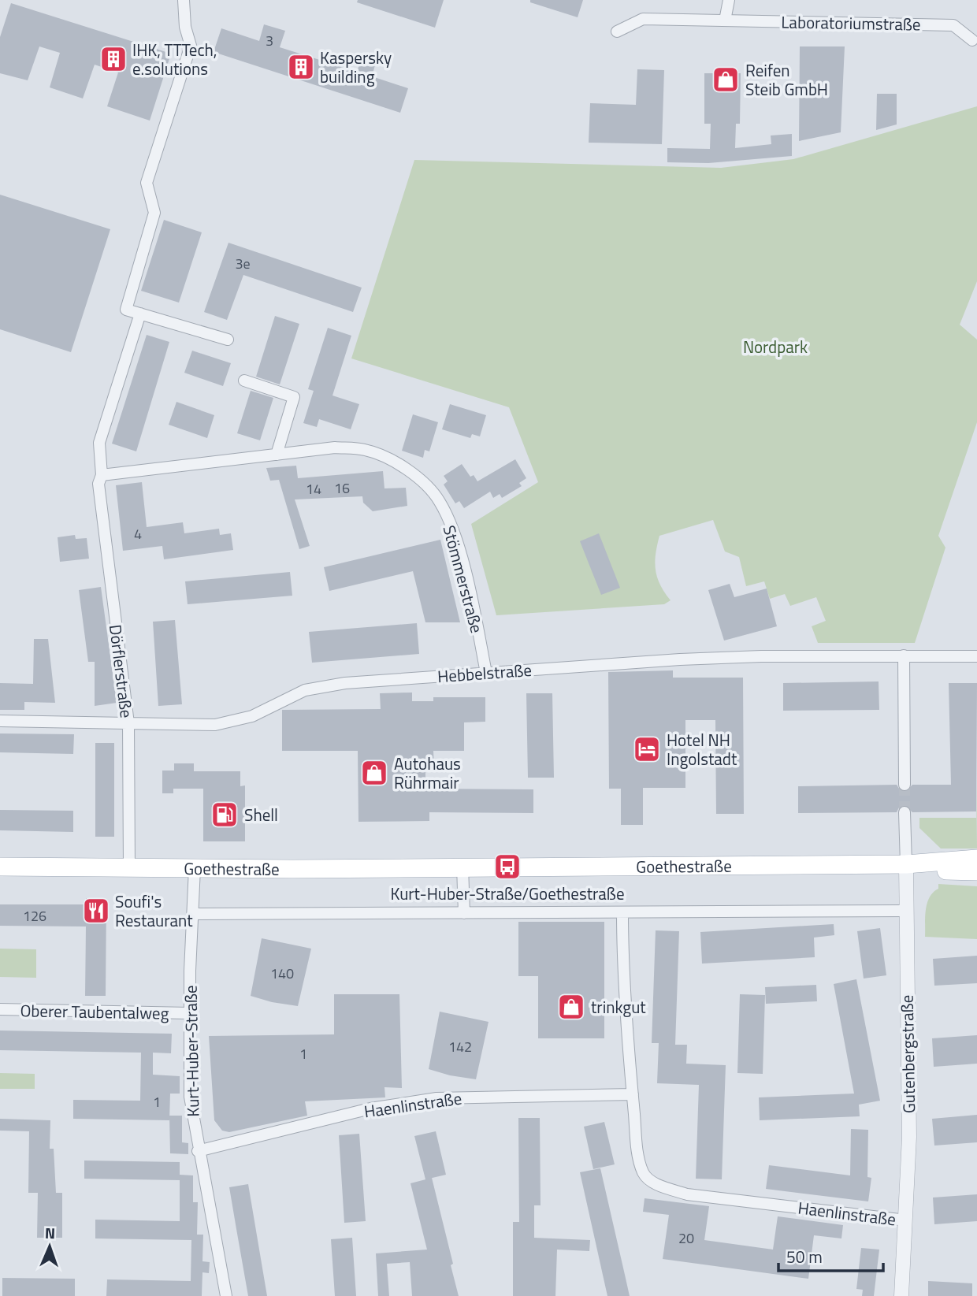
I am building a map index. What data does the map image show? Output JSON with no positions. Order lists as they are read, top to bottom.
{
  "streets": {
    "main road": ["Goethestraße"],
    "street": [
      "Laboratoriumstraße",
      "Stömmerstraße",
      "Dörflerstraße",
      "Hebbelstraße",
      "Oberer Taubentalweg",
      "Kurt-Huber-Straße",
      "Gutenbergstraße",
      "Haenlinstraße"
    ]
  },
  "crossings": [
    ["Stömmerstraße", "Dörflerstraße"],
    ["Stömmerstraße", "Hebbelstraße"],
    ["Dörflerstraße", "Hebbelstraße"],
    ["Dörflerstraße", "Goethestraße"],
    ["Goethestraße", "Kurt-Huber-Straße"],
    ["Goethestraße", "Gutenbergstraße"],
    ["Oberer Taubentalweg", "Kurt-Huber-Straße"],
    ["Kurt-Huber-Straße", "Haenlinstraße"],
    ["Gutenbergstraße", "Haenlinstraße"]
  ],
  "parks": ["Nordpark"],
  "places": {
    "building": ["IHK, TTTech, e.solutions", "Kaspersky building"],
    "shop": ["Reifen Steib GmbH", "Autohaus Rührmair", "trinkgut"],
    "hotel": ["Hotel NH Ingolstadt"],
    "fuel station": ["Shell"],
    "bus stop": ["Kurt-Huber-Straße/Goethestraße"],
    "restaurant": ["Soufi's Restaurant"]
  },
  "house_numbers": [
    "3",
    "3e",
    "16",
    "14",
    "4",
    "126",
    "140",
    "142",
    "1",
    "1",
    "20"
  ],
  "scale_bar": "50 m",
  "north": "top"
}
